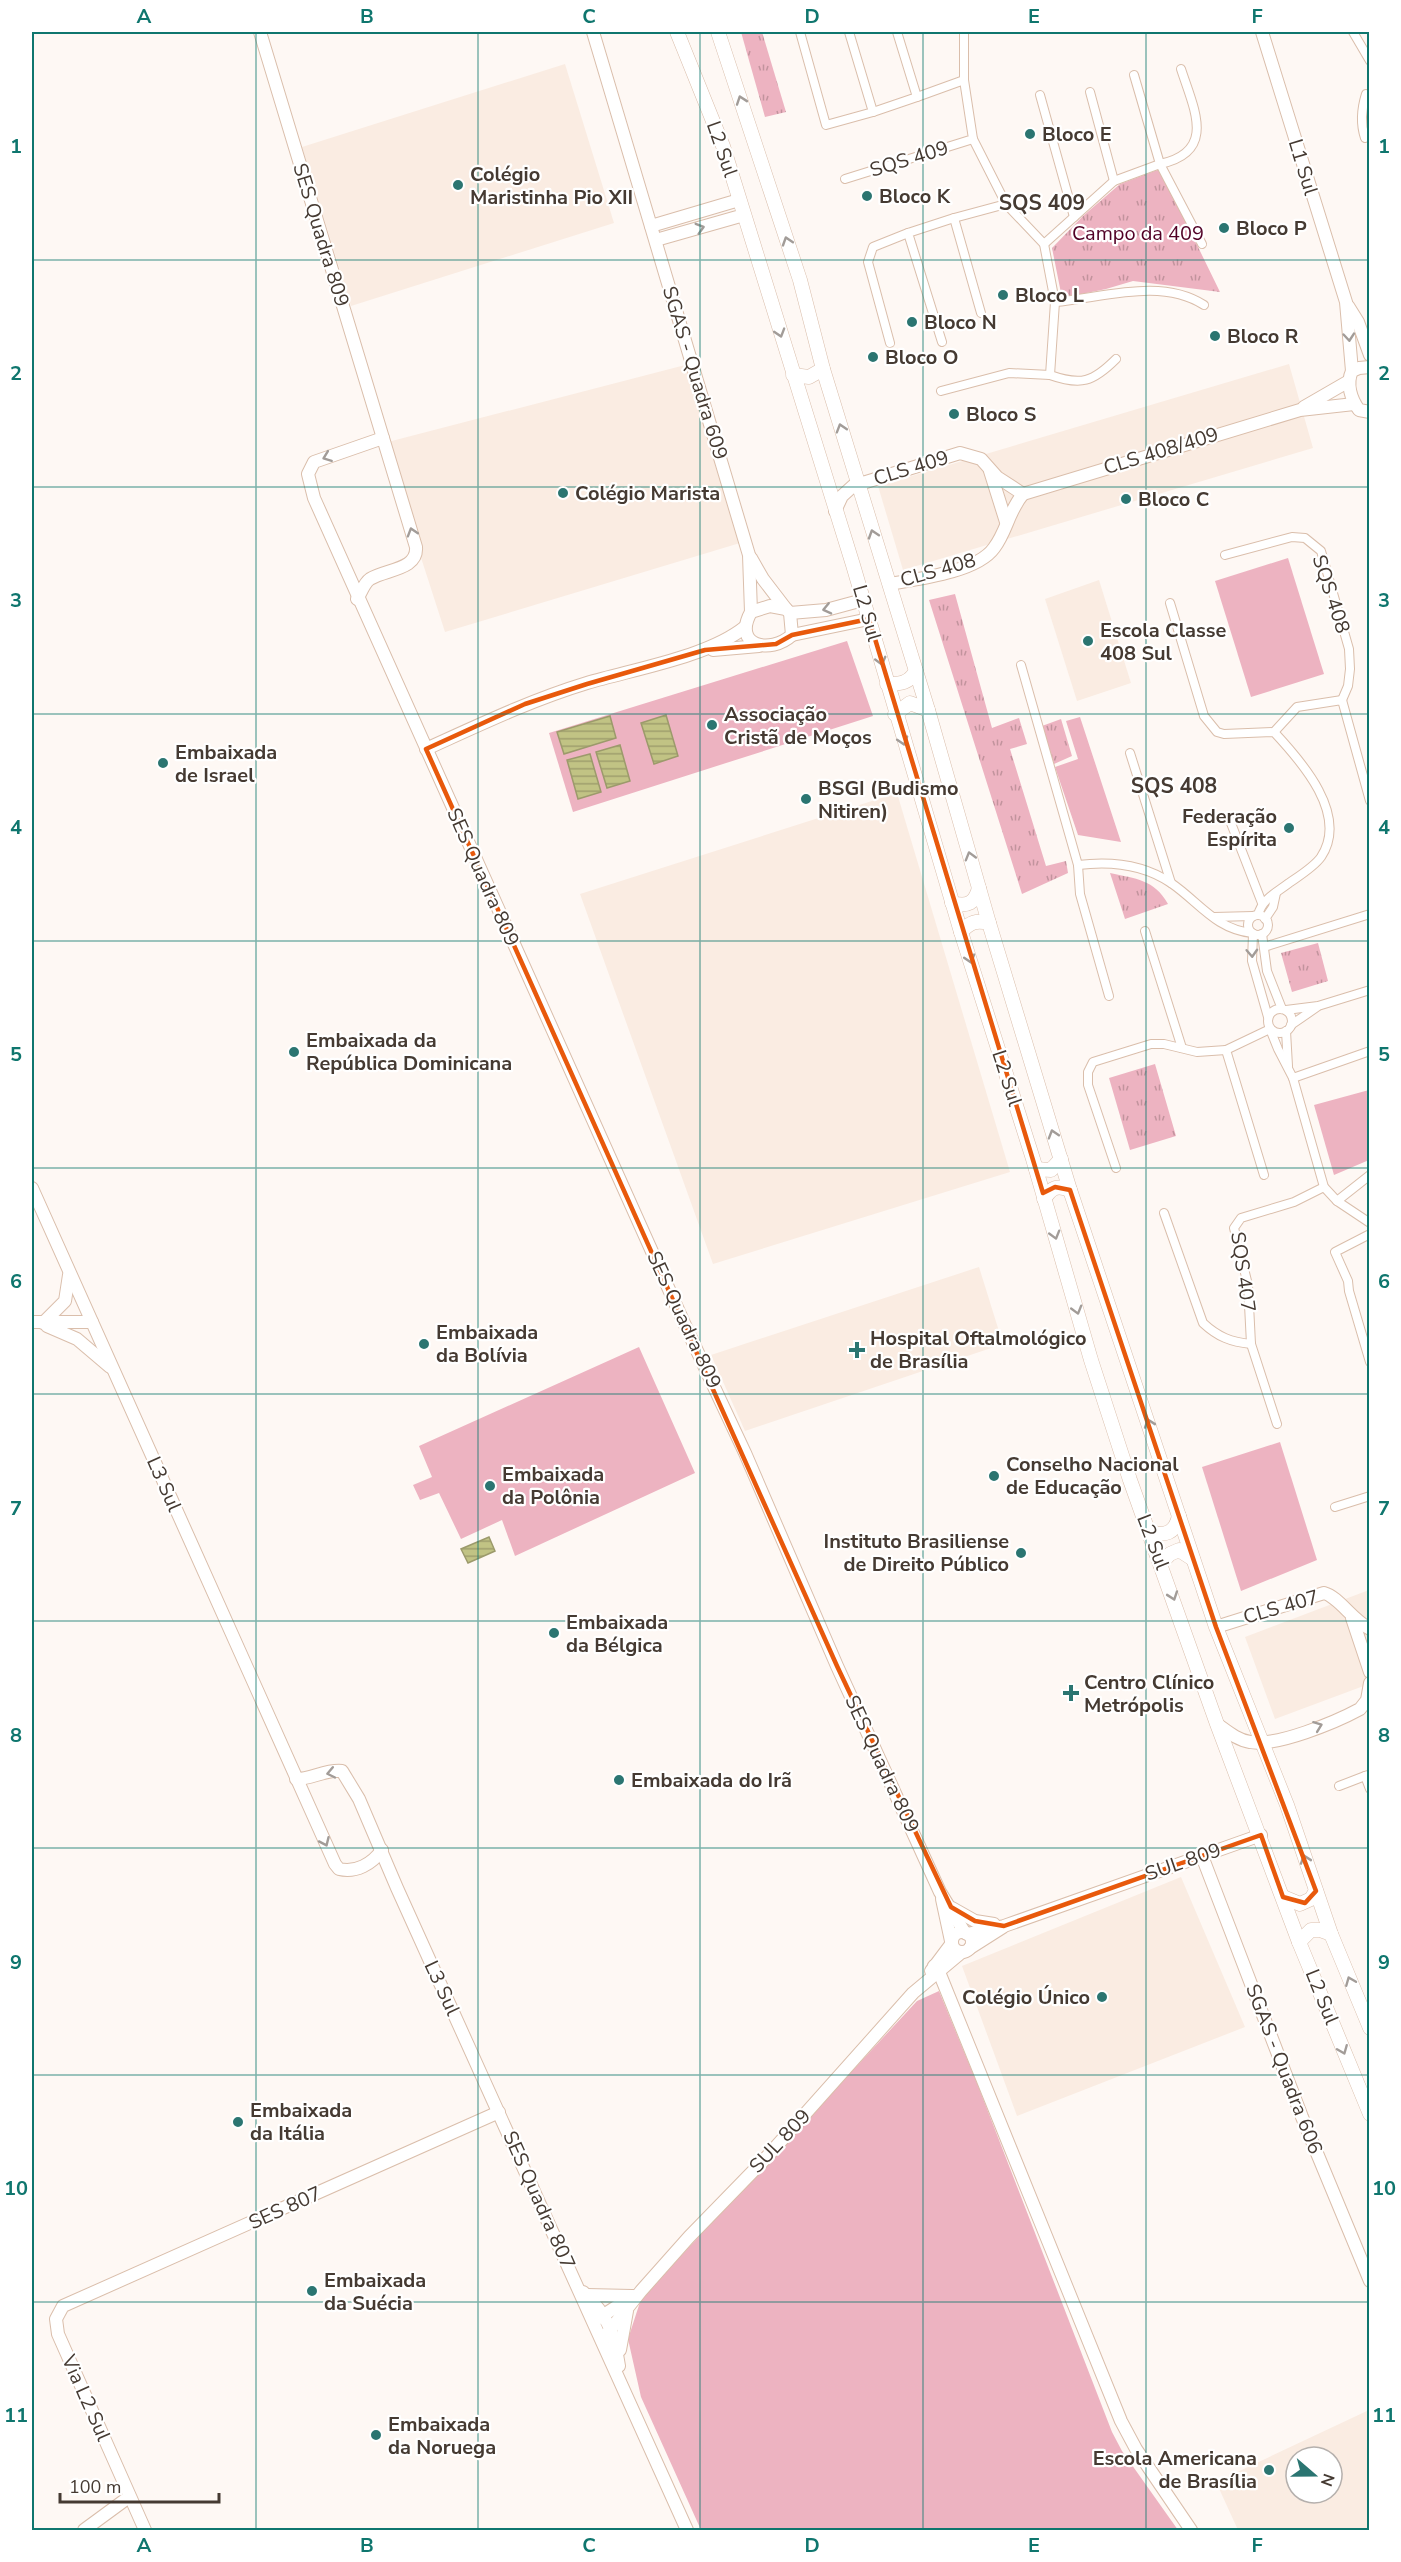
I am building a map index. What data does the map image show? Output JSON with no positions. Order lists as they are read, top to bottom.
{
  "streets": {
    "main road": ["L2 Sul"],
    "street": [
      "SQS 409",
      "L1 Sul",
      "SES Quadra 809",
      "SGAS - Quadra 609",
      "CLS 408/409",
      "CLS 409",
      "CLS 408",
      "SQS 408",
      "SQS 407",
      "L3 Sul",
      "CLS 407",
      "SUL 809",
      "SGAS - Quadra 606",
      "SES Quadra 807",
      "SES 807",
      "Via L2 Sul"
    ]
  },
  "crossings": [
    ["L2 Sul", "CLS 409"],
    ["L2 Sul", "CLS 408"],
    ["L2 Sul", "CLS 407"],
    ["L2 Sul", "SUL 809"],
    ["L1 Sul", "CLS 408/409"],
    ["SES Quadra 809", "SUL 809"],
    ["CLS 408/409", "CLS 409"],
    ["CLS 408/409", "CLS 408"],
    ["CLS 409", "CLS 408"],
    ["L3 Sul", "SES Quadra 807"],
    ["L3 Sul", "SES 807"],
    ["SUL 809", "SGAS - Quadra 606"],
    ["SUL 809", "SES Quadra 807"],
    ["SES Quadra 807", "SES 807"],
    ["SES 807", "Via L2 Sul"]
  ],
  "districts": ["SQS 409", "SQS 408"],
  "parks": ["Campo da 409"],
  "places": {
    "other": [
      "Bloco E",
      "Colégio Maristinha Pio XII",
      "Bloco K",
      "Bloco P",
      "Bloco L",
      "Bloco N",
      "Bloco R",
      "Bloco O",
      "Bloco S",
      "Colégio Marista",
      "Bloco C",
      "Escola Classe 408 Sul",
      "Associação Cristã de Moços",
      "Embaixada de Israel",
      "BSGI (Budismo Nitiren)",
      "Federação Espírita",
      "Embaixada da República Dominicana",
      "Embaixada da Bolívia",
      "Conselho Nacional de Educação",
      "Embaixada da Polônia",
      "Instituto Brasiliense de Direito Público",
      "Embaixada da Bélgica",
      "Embaixada do Irã",
      "Colégio Único",
      "Embaixada da Itália",
      "Embaixada da Suécia",
      "Embaixada da Noruega",
      "Escola Americana de Brasília"
    ],
    "health": ["Hospital Oftalmológico de Brasília", "Centro Clínico Metrópolis"]
  },
  "scale_bar": "100 m",
  "north": "right",
  "grid": {
    "columns": [
      "A",
      "B",
      "C",
      "D",
      "E",
      "F"
    ],
    "rows": [
      "1",
      "2",
      "3",
      "4",
      "5",
      "6",
      "7",
      "8",
      "9",
      "10",
      "11"
    ]
  }
}
